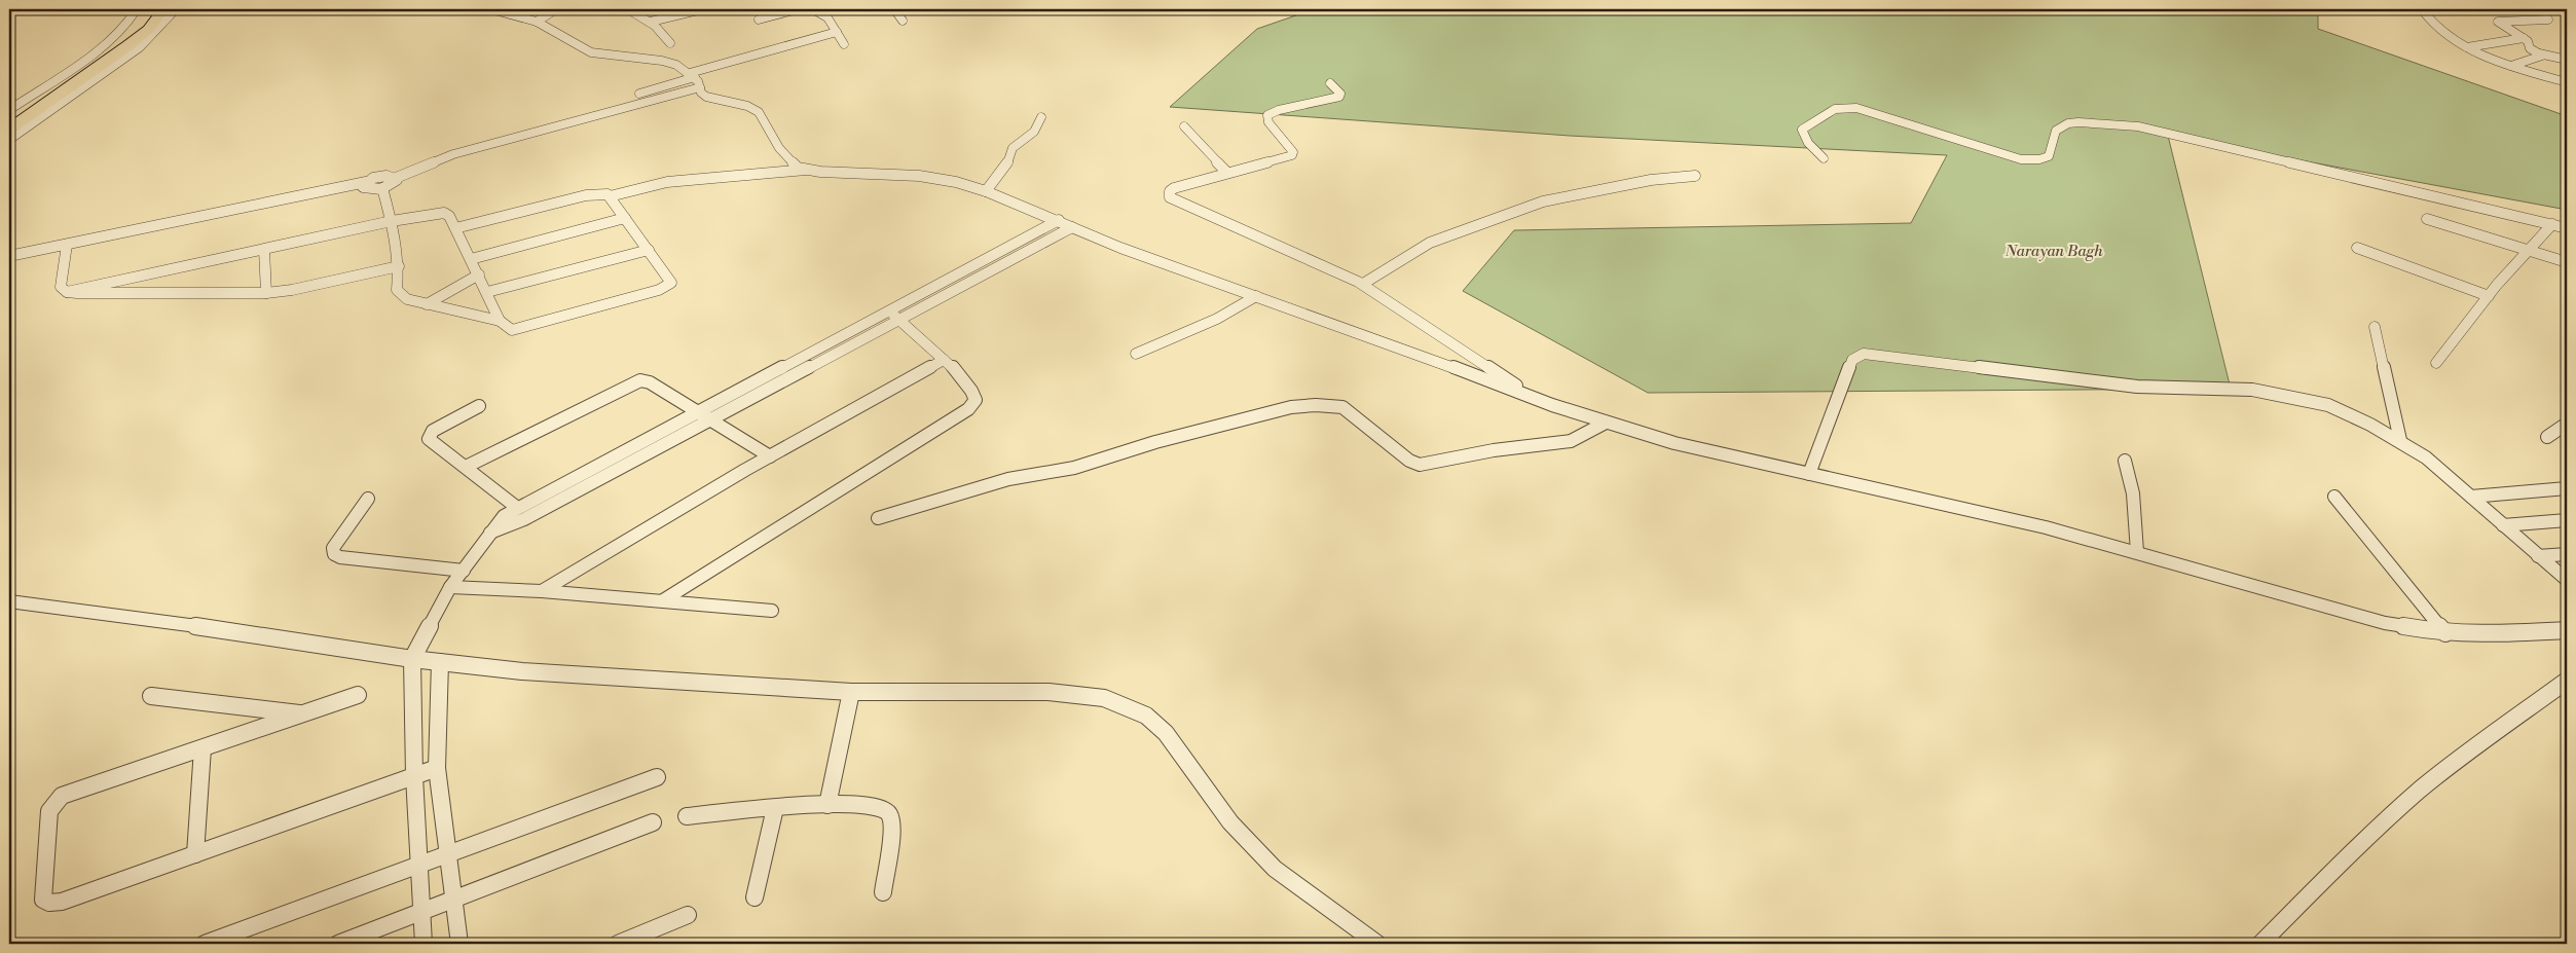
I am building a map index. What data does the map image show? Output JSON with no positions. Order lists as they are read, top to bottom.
{
  "parks": ["Narayan Bagh"]
}
